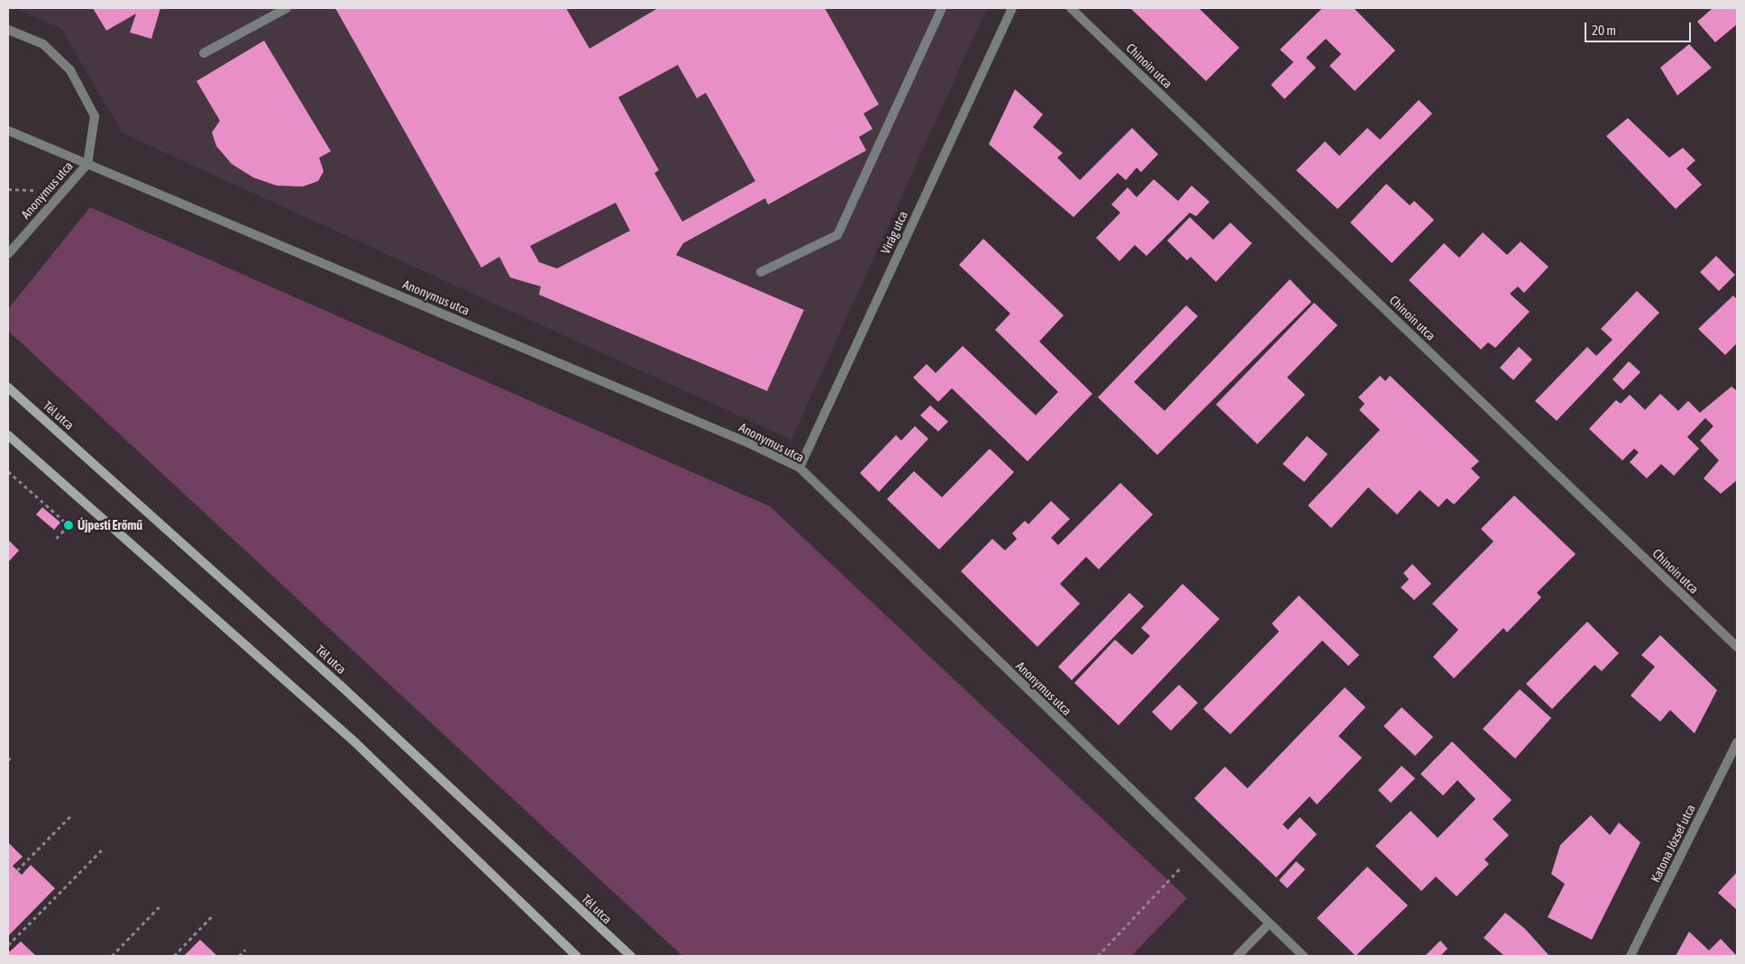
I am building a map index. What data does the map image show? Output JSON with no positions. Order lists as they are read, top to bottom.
{
  "streets": {
    "street": [
      "Chinoin utca",
      "Anonymus utca",
      "Virág utca",
      "Tél utca",
      "Katona József utca"
    ]
  },
  "crossings": [
    ["Anonymus utca", "Virág utca"]
  ],
  "places": ["Újpesti Erőmű"],
  "scale_bar": "20 m"
}
